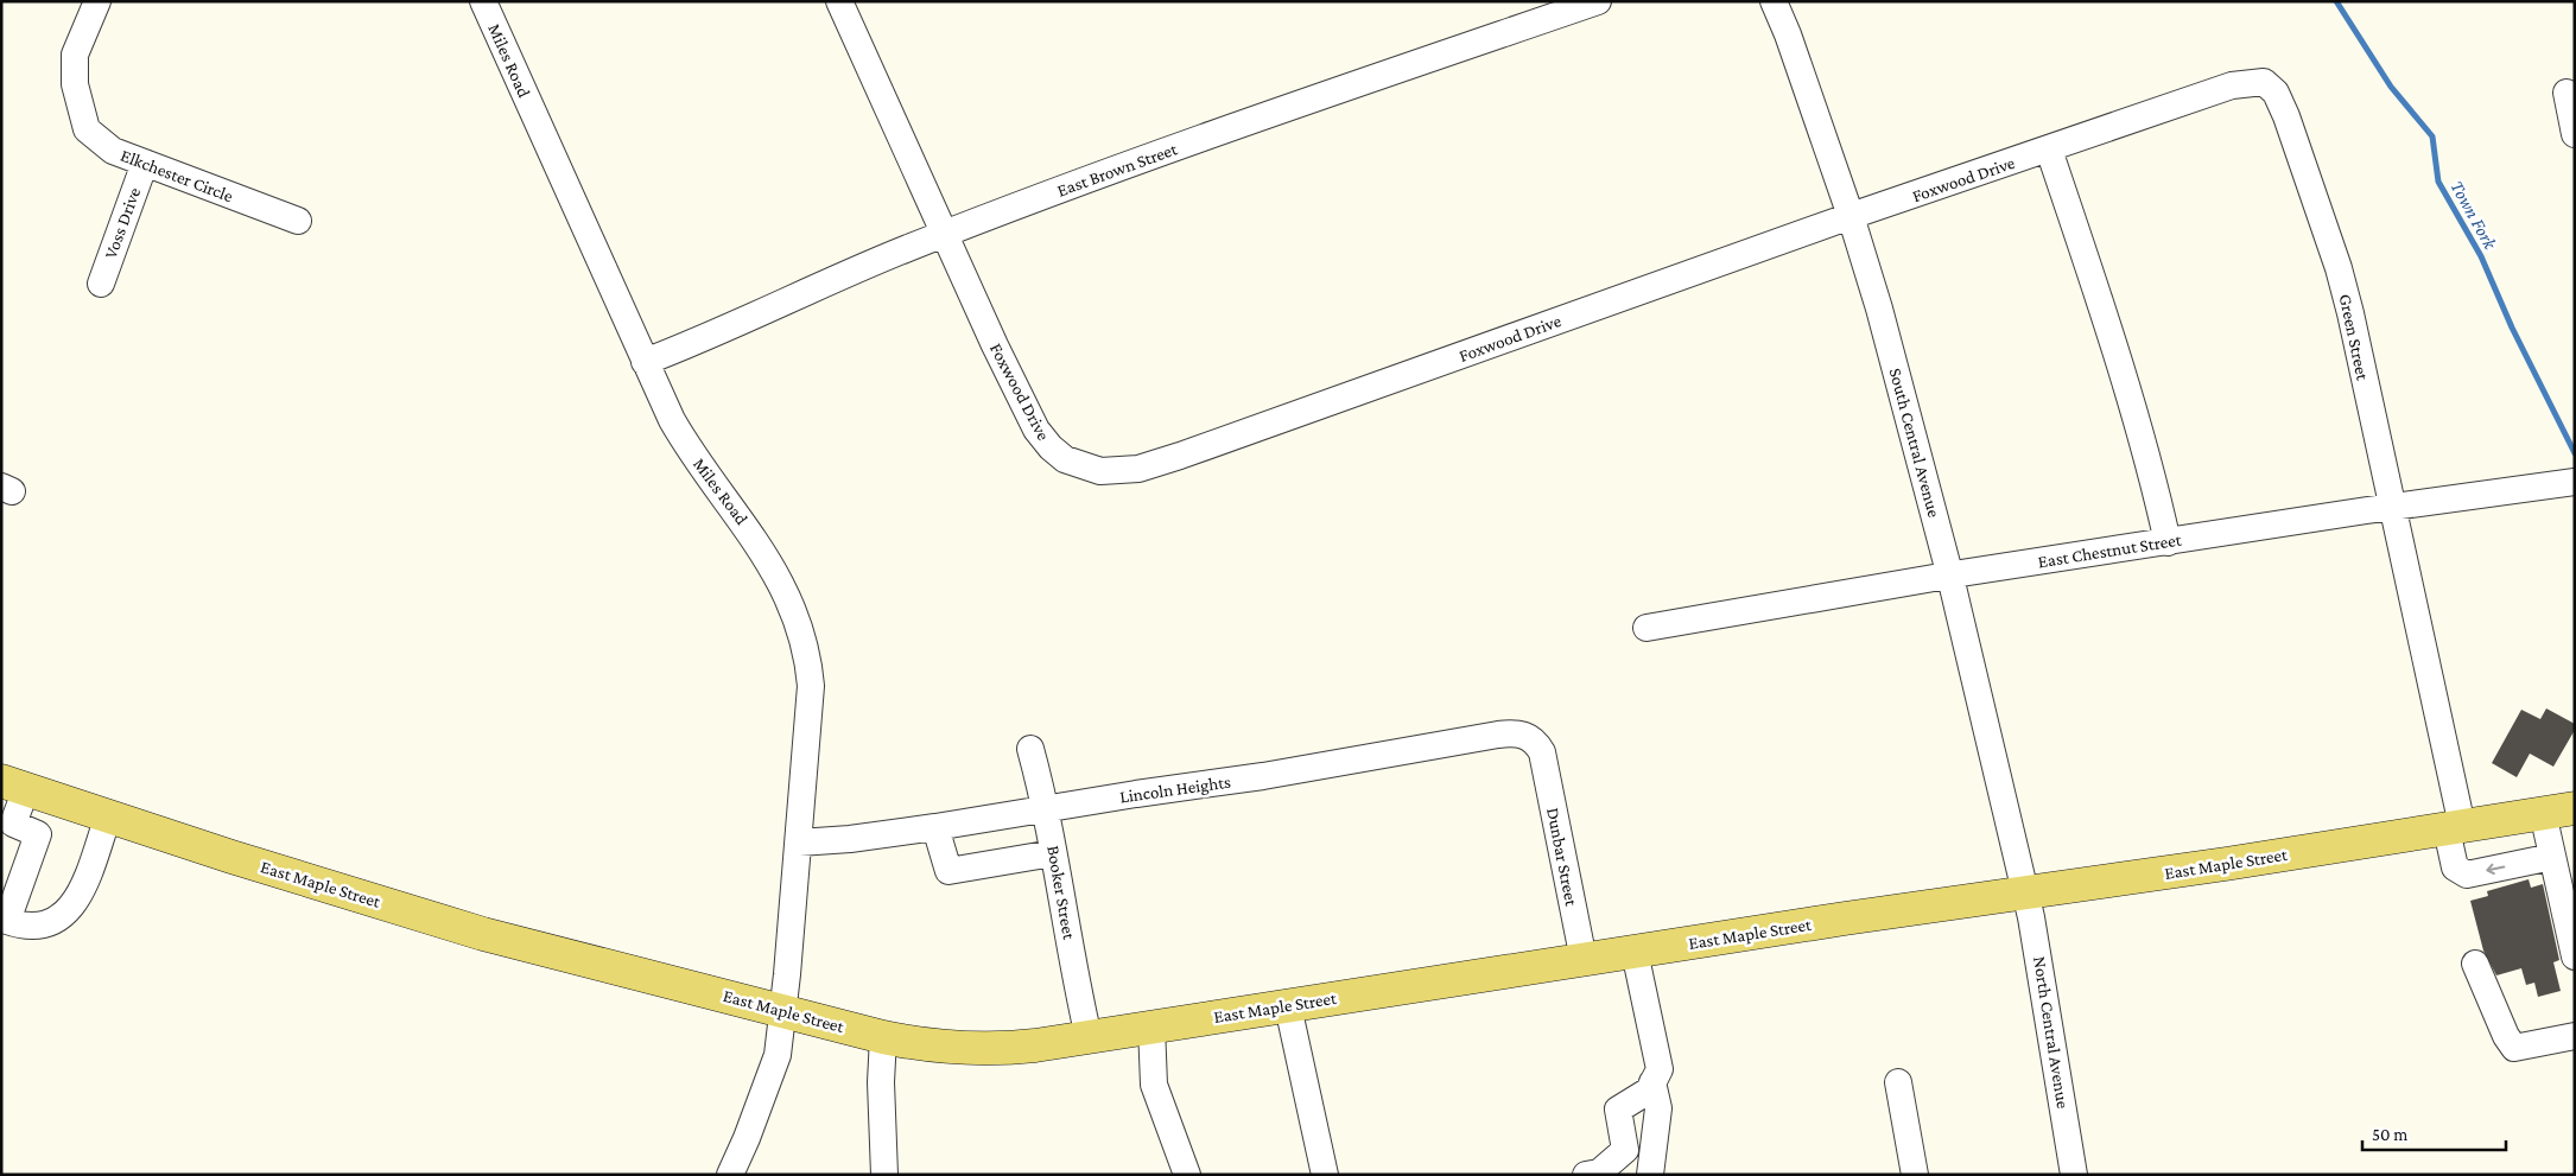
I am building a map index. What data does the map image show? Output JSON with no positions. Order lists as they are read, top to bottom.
{
  "streets": {
    "main road": ["East Maple Street"],
    "street": [
      "Miles Road",
      "East Brown Street",
      "Elkchester Circle",
      "Foxwood Drive",
      "Voss Drive",
      "Green Street",
      "South Central Avenue",
      "East Chestnut Street",
      "Lincoln Heights",
      "Dunbar Street",
      "Booker Street",
      "North Central Avenue"
    ]
  },
  "crossings": [
    ["Miles Road", "East Brown Street"],
    ["Miles Road", "Lincoln Heights"],
    ["Miles Road", "East Maple Street"],
    ["East Brown Street", "Foxwood Drive"],
    ["Elkchester Circle", "Voss Drive"],
    ["Foxwood Drive", "Green Street"],
    ["Foxwood Drive", "South Central Avenue"],
    ["Green Street", "East Chestnut Street"],
    ["Green Street", "East Maple Street"],
    ["South Central Avenue", "East Chestnut Street"],
    ["South Central Avenue", "East Maple Street"],
    ["South Central Avenue", "North Central Avenue"],
    ["Lincoln Heights", "Dunbar Street"],
    ["Lincoln Heights", "Booker Street"],
    ["Dunbar Street", "East Maple Street"],
    ["East Maple Street", "Booker Street"],
    ["East Maple Street", "North Central Avenue"]
  ],
  "water": ["Town Fork"],
  "scale_bar": "50 m"
}
